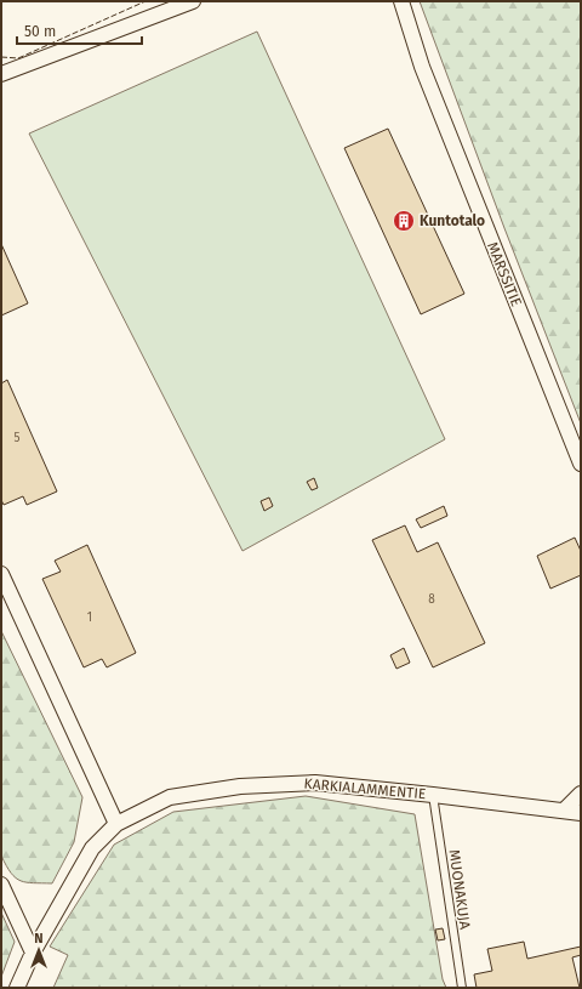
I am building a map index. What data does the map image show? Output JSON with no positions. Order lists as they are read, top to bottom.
{
  "streets": {
    "street": ["MARSSITIE", "KARKIALAMMENTIE"],
    "lane": ["MUONAKUJA"]
  },
  "crossings": [
    ["KARKIALAMMENTIE", "MUONAKUJA"]
  ],
  "places": {
    "building": ["Kuntotalo"]
  },
  "house_numbers": ["5", "8", "1"],
  "scale_bar": "50 m",
  "north": "top"
}
